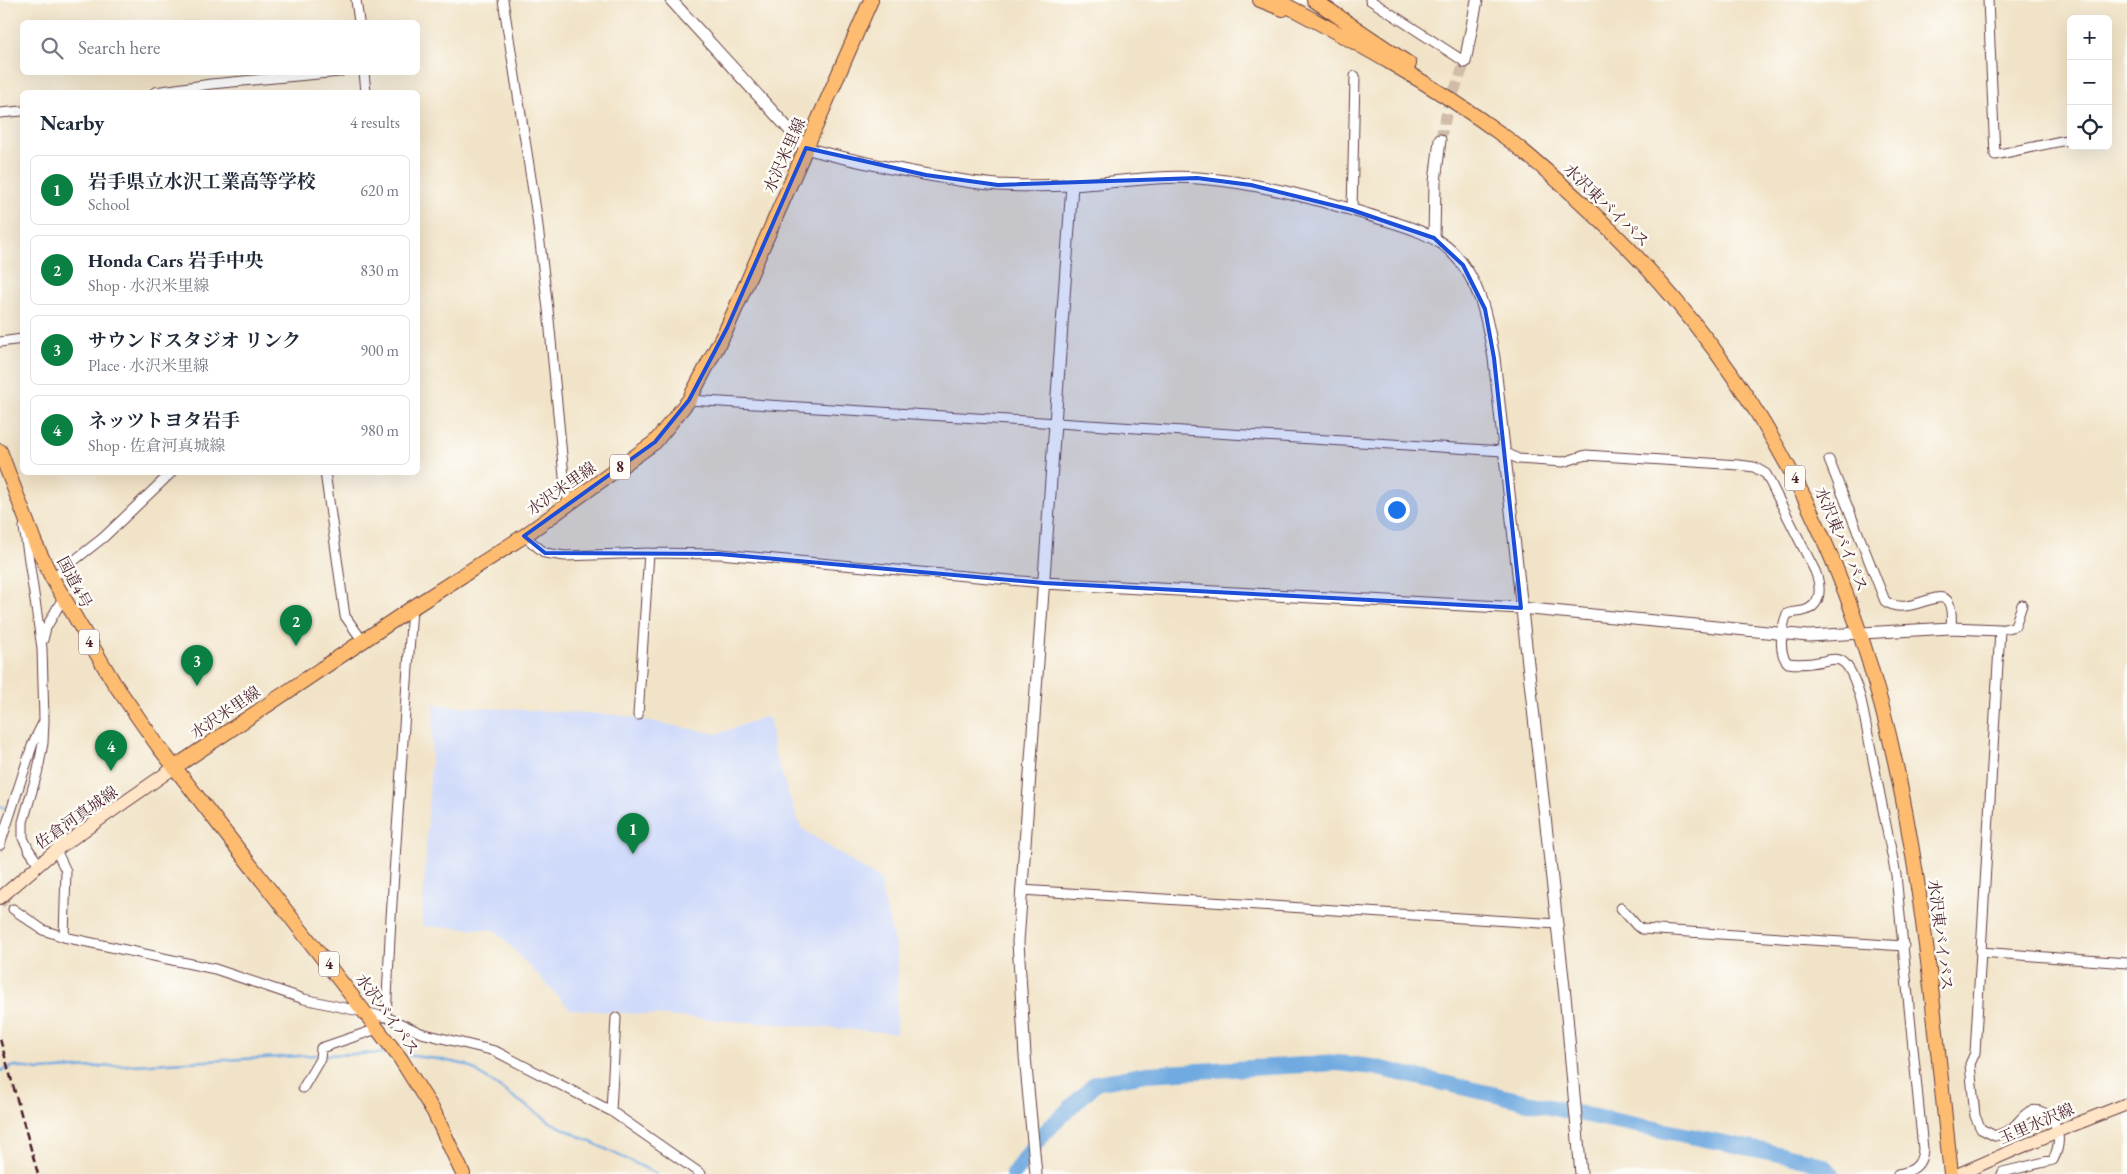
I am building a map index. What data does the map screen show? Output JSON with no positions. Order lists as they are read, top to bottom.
{
  "streets": {
    "main road": [
      "水沢米里線",
      "水沢東バイパス",
      "8",
      "4",
      "国道4号",
      "佐倉河真城線",
      "水沢バイパス",
      "玉里水沢線"
    ]
  },
  "crossings": [
    ["水沢米里線", "国道4号"],
    ["水沢米里線", "佐倉河真城線"],
    ["水沢米里線", "水沢バイパス"],
    ["国道4号", "佐倉河真城線"],
    ["国道4号", "水沢バイパス"],
    ["佐倉河真城線", "水沢バイパス"]
  ],
  "page": {
    "map_buttons": ["+", "−"],
    "search": "Search here",
    "heading": ["Nearby", "4 results"],
    "list": [
      {
        "mark": "1",
        "name": "岩手県立水沢工業高等学校",
        "note": "School",
        "value": "620 m"
      },
      {
        "mark": "2",
        "name": "Honda Cars 岩手中央",
        "note": "Shop · 水沢米里線",
        "value": "830 m"
      },
      {
        "mark": "3",
        "name": "サウンドスタジオ リンク",
        "note": "Place · 水沢米里線",
        "value": "900 m"
      },
      {
        "mark": "4",
        "name": "ネッツトヨタ岩手",
        "note": "Shop · 佐倉河真城線",
        "value": "980 m"
      }
    ],
    "pins": [
      "2",
      "3",
      "4",
      "1"
    ]
  }
}
